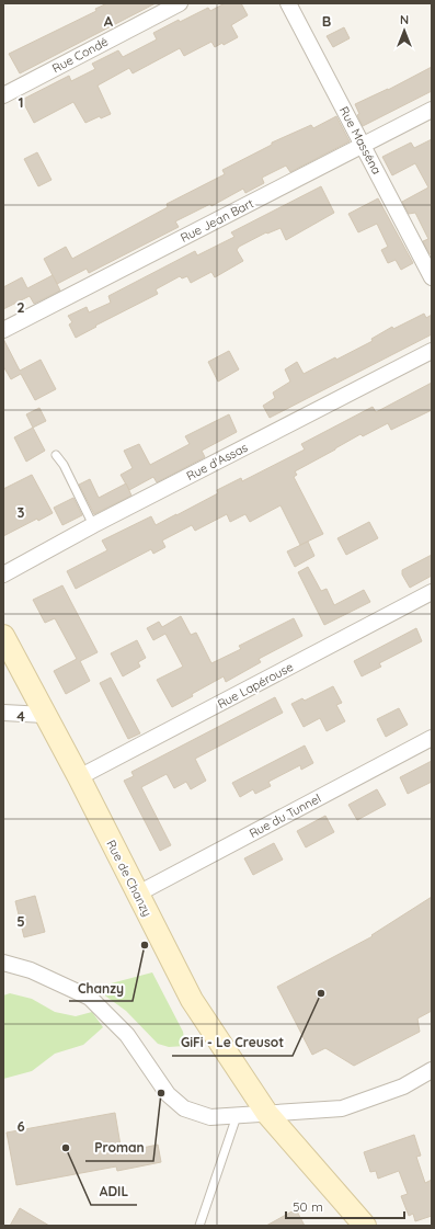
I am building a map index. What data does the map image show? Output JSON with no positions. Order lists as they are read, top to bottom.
{
  "streets": {
    "main road": ["Rue de Chanzy"],
    "street": [
      "Rue Condé",
      "Rue Masséna",
      "Rue Jean Bart",
      "Rue d'Assas",
      "Rue Lapérouse",
      "Rue du Tunnel"
    ]
  },
  "crossings": [
    ["Rue Masséna", "Rue Jean Bart"],
    ["Rue Lapérouse", "Rue de Chanzy"],
    ["Rue du Tunnel", "Rue de Chanzy"]
  ],
  "places": [
    "Chanzy",
    "GiFi - Le Creusot",
    "Proman",
    "ADIL"
  ],
  "scale_bar": "50 m",
  "north": "top",
  "grid": {
    "columns": ["A", "B"],
    "rows": [
      "1",
      "2",
      "3",
      "4",
      "5",
      "6"
    ]
  }
}
